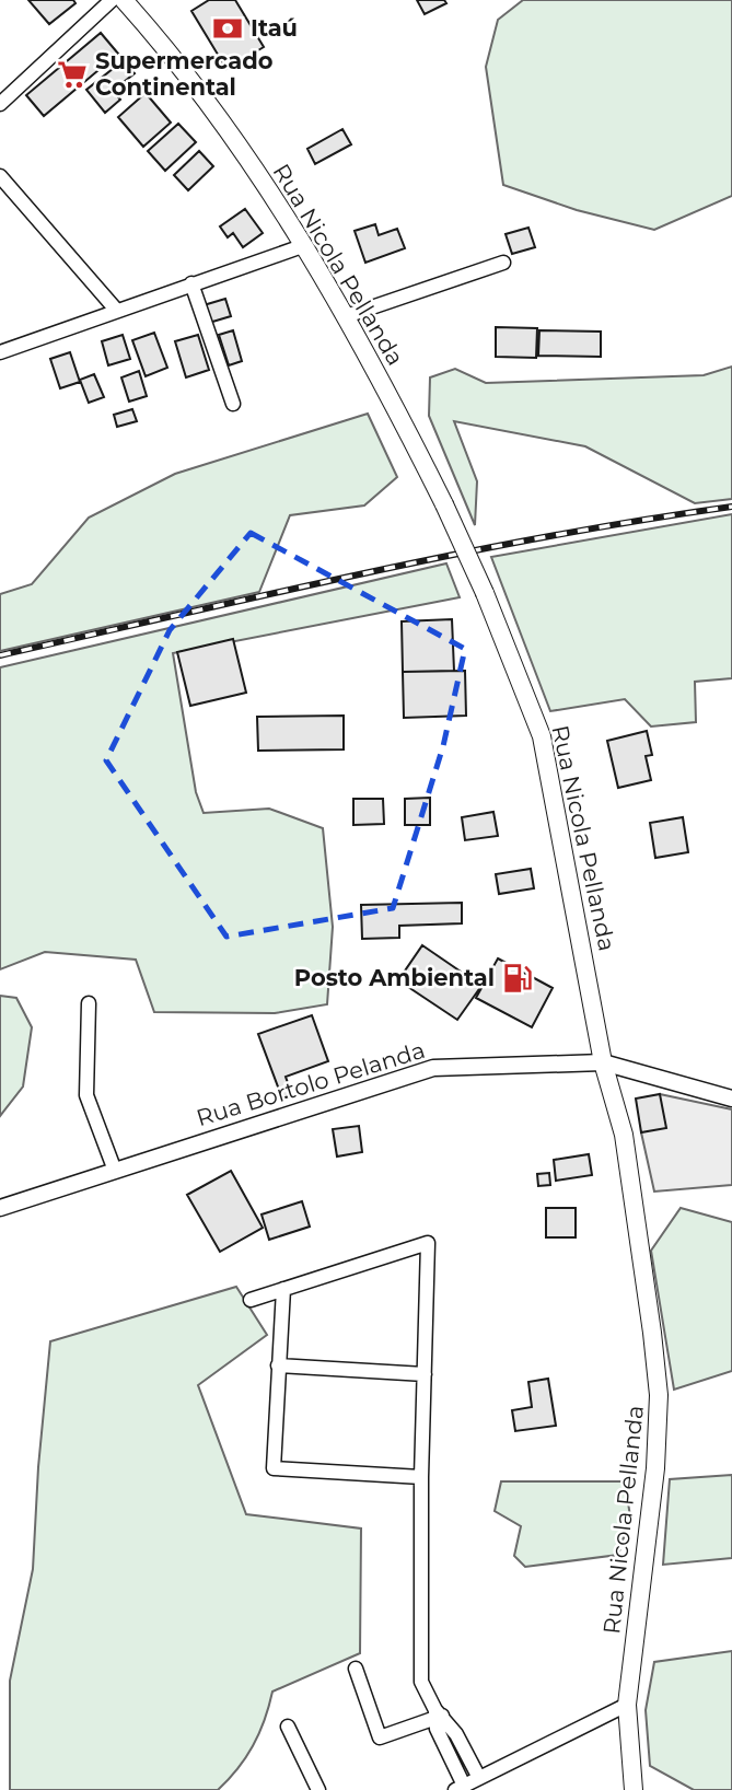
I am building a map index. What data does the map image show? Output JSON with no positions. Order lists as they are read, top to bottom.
{
  "streets": {
    "main road": ["Rua Nicola Pellanda"],
    "street": ["Rua Bortolo Pelanda"]
  },
  "crossings": [
    ["Rua Nicola Pellanda", "Rua Bortolo Pelanda"]
  ],
  "places": {
    "bank": ["Itaú"],
    "supermarket": ["Supermercado Continental"],
    "fuel station": ["Posto Ambiental"]
  }
}
